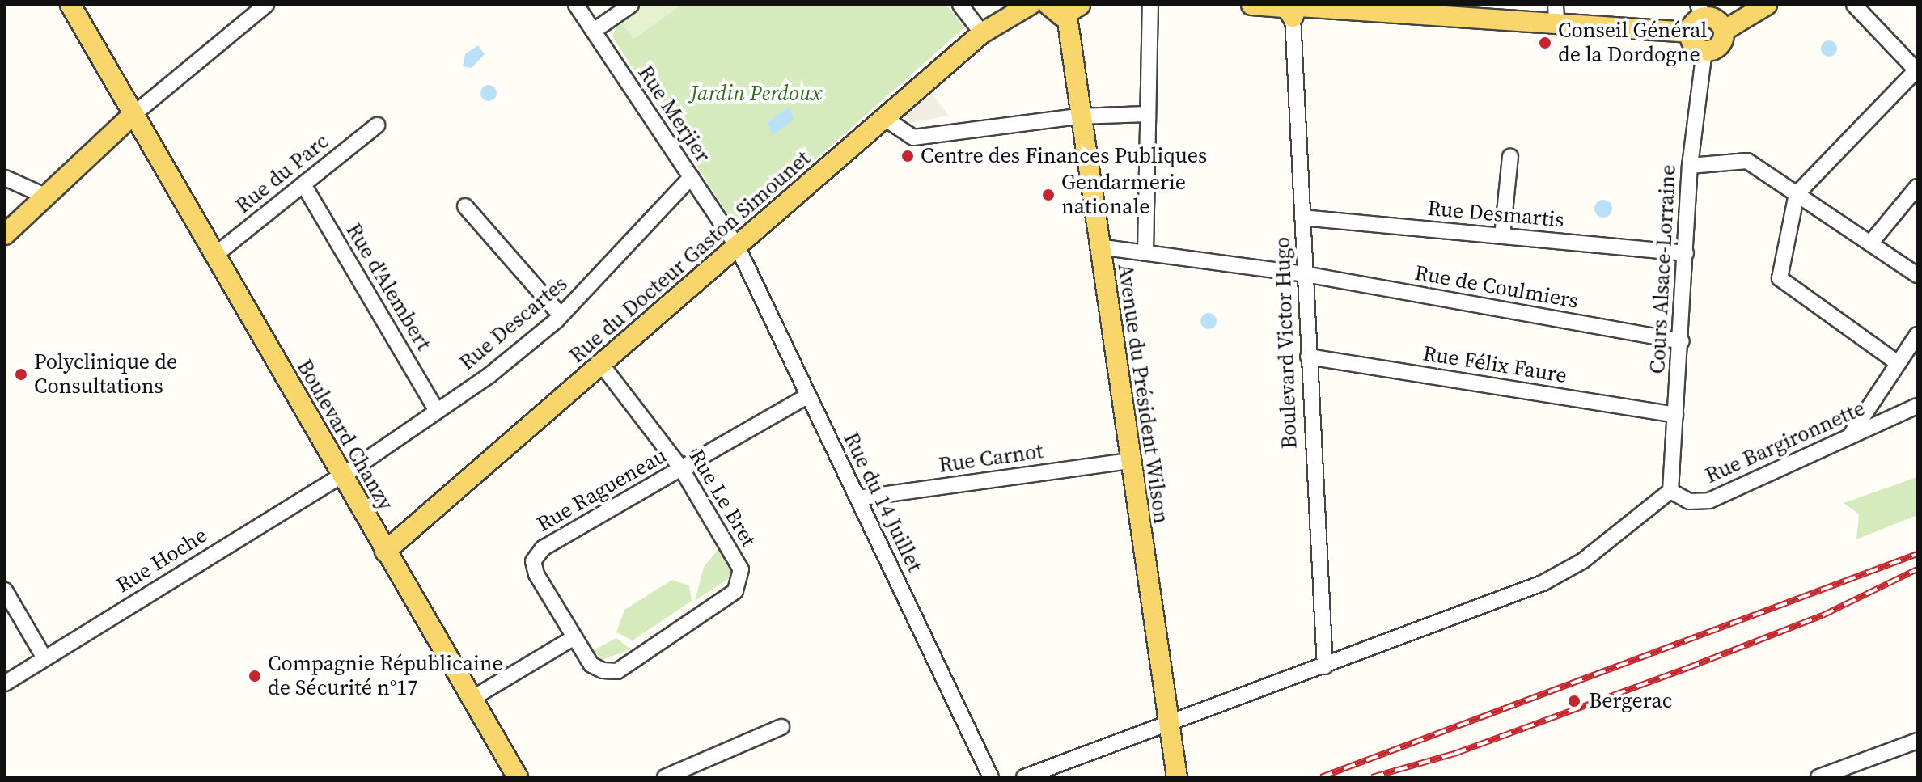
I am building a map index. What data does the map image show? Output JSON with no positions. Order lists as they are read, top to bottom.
{
  "streets": {
    "main road": ["Rue du Docteur Gaston Simounet", "Avenue du Président Wilson", "Boulevard Chanzy"],
    "street": [
      "Rue Merjier",
      "Rue du Parc",
      "Rue Desmartis",
      "Cours Alsace-Lorraine",
      "Rue d'Alembert",
      "Rue de Coulmiers",
      "Rue Descartes",
      "Boulevard Victor Hugo",
      "Rue Félix Faure",
      "Rue Bargironnette",
      "Rue Carnot",
      "Rue Ragueneau",
      "Rue Le Bret",
      "Rue du 14 Juillet",
      "Rue Hoche"
    ]
  },
  "crossings": [
    ["Rue Merjier", "Rue du Docteur Gaston Simounet"],
    ["Rue Merjier", "Rue Descartes"],
    ["Rue Merjier", "Rue du 14 Juillet"],
    ["Rue du Parc", "Rue d'Alembert"],
    ["Rue du Parc", "Boulevard Chanzy"],
    ["Rue Desmartis", "Cours Alsace-Lorraine"],
    ["Rue Desmartis", "Boulevard Victor Hugo"],
    ["Rue du Docteur Gaston Simounet", "Boulevard Chanzy"],
    ["Rue du Docteur Gaston Simounet", "Rue Le Bret"],
    ["Rue du Docteur Gaston Simounet", "Rue du 14 Juillet"],
    ["Cours Alsace-Lorraine", "Rue de Coulmiers"],
    ["Cours Alsace-Lorraine", "Rue Félix Faure"],
    ["Cours Alsace-Lorraine", "Rue Bargironnette"],
    ["Rue d'Alembert", "Rue Descartes"],
    ["Rue de Coulmiers", "Boulevard Victor Hugo"],
    ["Rue de Coulmiers", "Avenue du Président Wilson"],
    ["Rue Descartes", "Boulevard Chanzy"],
    ["Rue Descartes", "Rue Hoche"],
    ["Boulevard Victor Hugo", "Rue Félix Faure"],
    ["Avenue du Président Wilson", "Rue Carnot"],
    ["Boulevard Chanzy", "Rue Hoche"],
    ["Rue Carnot", "Rue du 14 Juillet"],
    ["Rue Ragueneau", "Rue Le Bret"],
    ["Rue Ragueneau", "Rue du 14 Juillet"]
  ],
  "parks": ["Jardin Perdoux"],
  "places": [
    "Conseil Général de la Dordogne",
    "Centre des Finances Publiques",
    "Gendarmerie nationale",
    "Polyclinique de Consultations",
    "Compagnie Républicaine de Sécurité n°17",
    "Bergerac"
  ]
}
